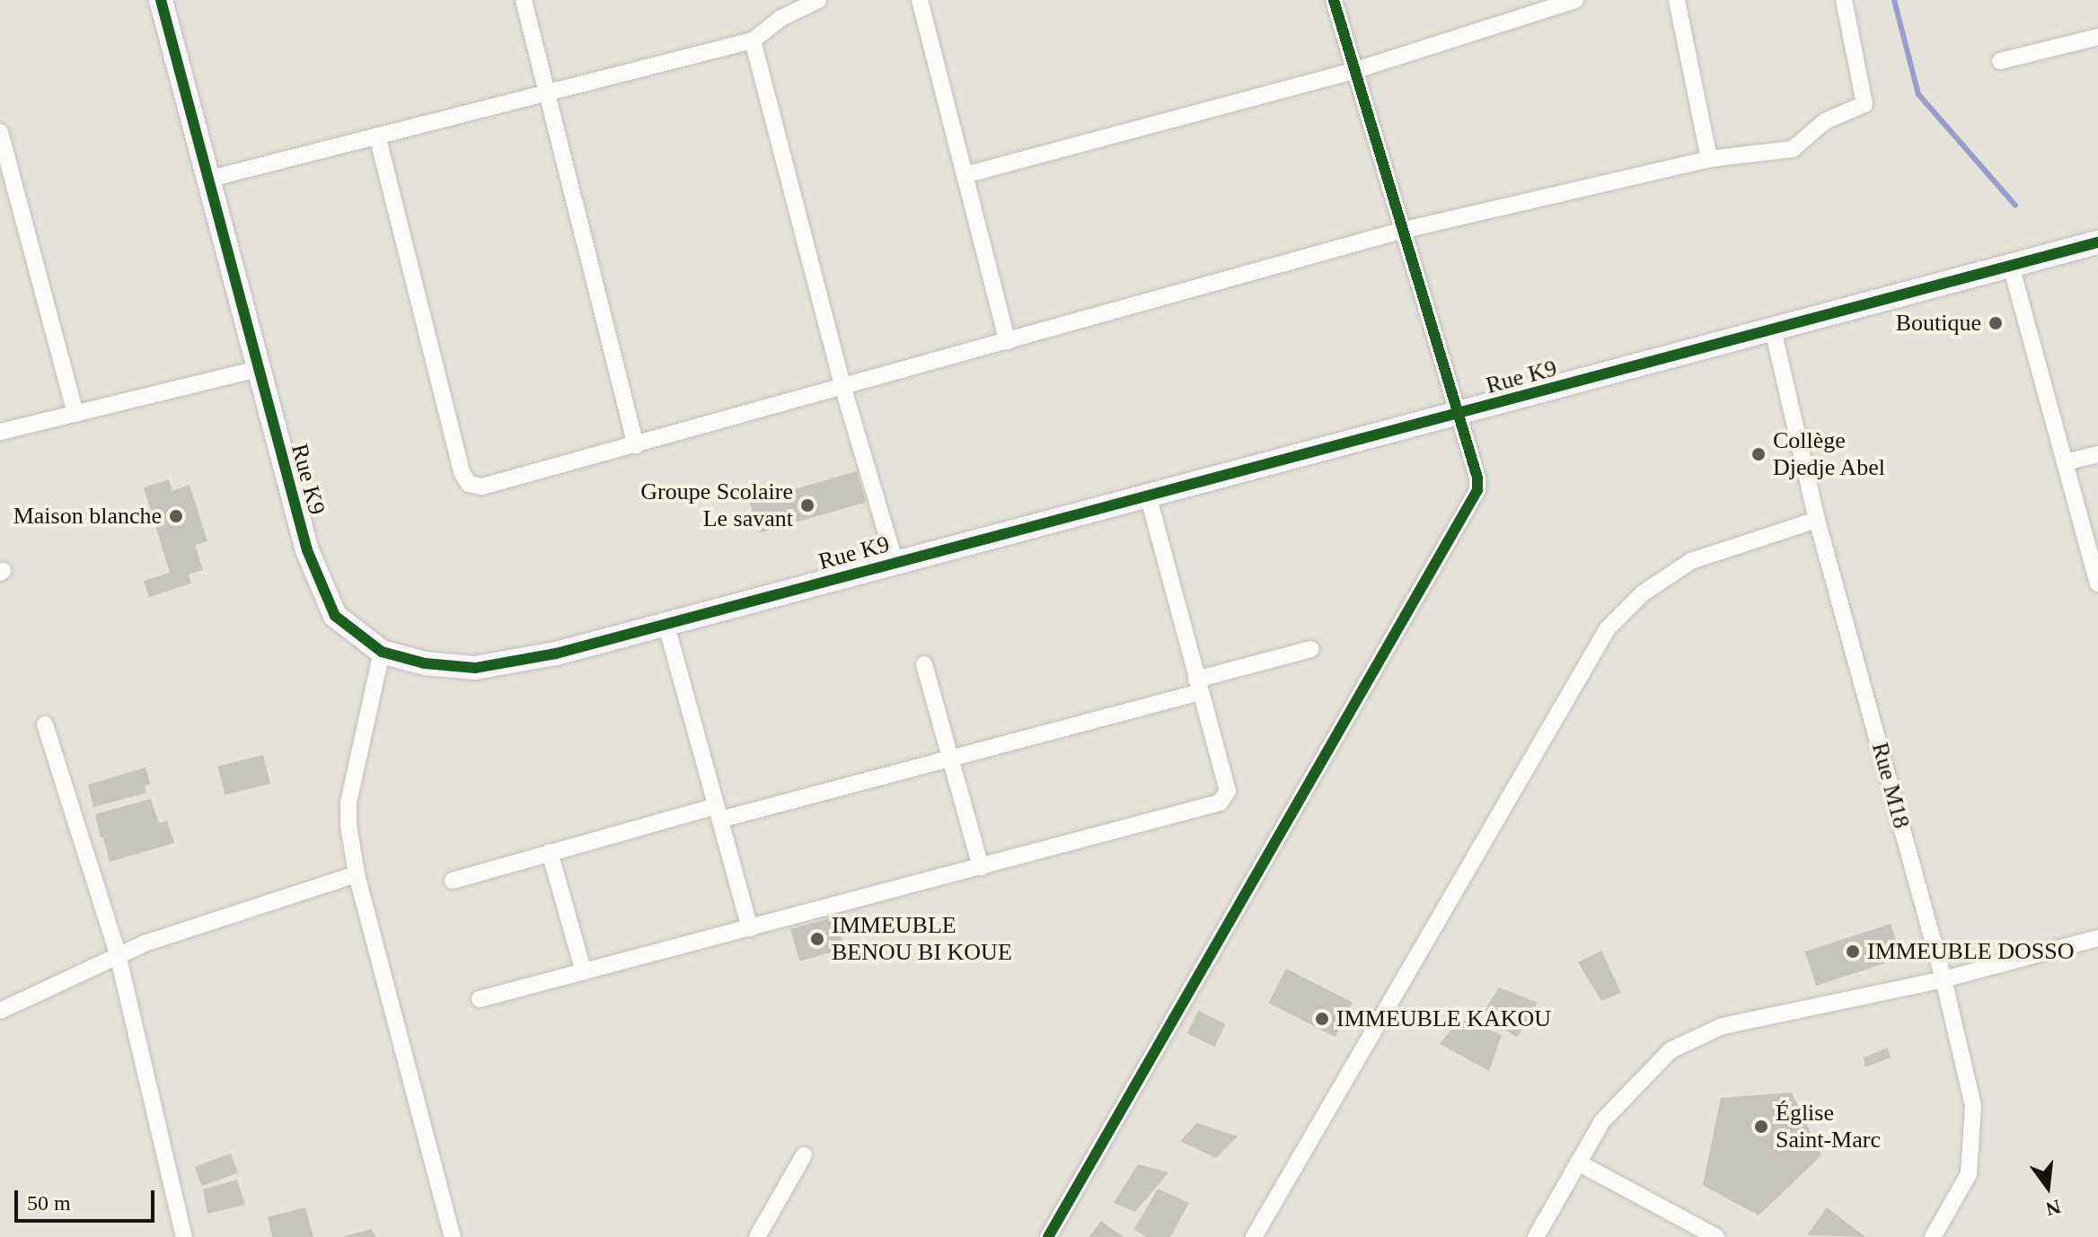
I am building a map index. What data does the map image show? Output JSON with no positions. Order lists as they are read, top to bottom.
{
  "streets": {
    "street": ["Rue K9", "Rue M18"]
  },
  "crossings": [
    ["Rue K9", "Rue M18"]
  ],
  "places": [
    "Boutique",
    "Collège Djedje Abel",
    "Groupe Scolaire Le savant",
    "Maison blanche",
    "IMMEUBLE BENOU BI KOUE",
    "IMMEUBLE DOSSO",
    "IMMEUBLE KAKOU",
    "Église Saint-Marc"
  ],
  "scale_bar": "50 m",
  "north": "bottom"
}
